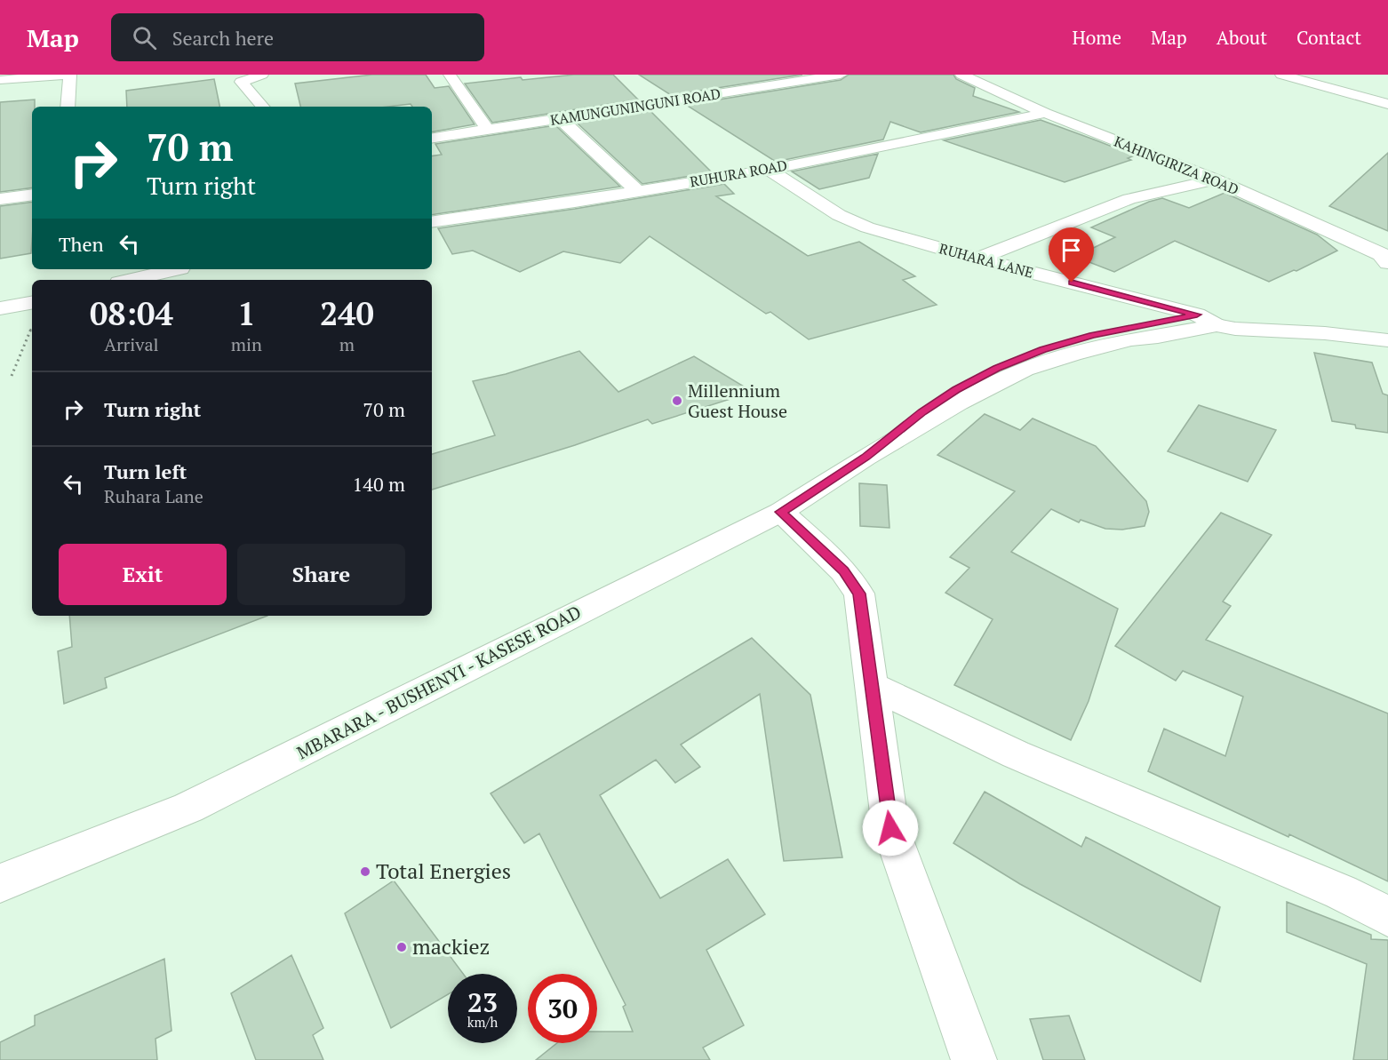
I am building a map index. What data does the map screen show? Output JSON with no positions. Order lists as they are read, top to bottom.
{
  "streets": {
    "street": [
      "KAMUNGUNINGUNI ROAD",
      "KAHINGIRIZA ROAD",
      "RUHURA ROAD",
      "RUHARA LANE",
      "MBARARA - BUSHENYI - KASESE ROAD"
    ]
  },
  "crossings": [
    ["KAHINGIRIZA ROAD", "RUHURA ROAD"],
    ["RUHURA ROAD", "RUHARA LANE"],
    ["RUHARA LANE", "MBARARA - BUSHENYI - KASESE ROAD"]
  ],
  "places": ["Millennium Guest House", "Total Energies", "mackiez"],
  "page": {
    "header": "Map",
    "search": "Search here",
    "nav": [
      "Home",
      "Map",
      "About",
      "Contact"
    ],
    "turn": ["70 m", "Turn right"],
    "then": "Then",
    "eta": [
      "08:04",
      "Arrival",
      "1",
      "min",
      "240",
      "m"
    ],
    "list": [
      {
        "name": "Turn right",
        "value": "70 m"
      },
      {
        "name": "Turn left",
        "note": "Ruhara Lane",
        "value": "140 m"
      }
    ],
    "buttons": ["Exit", "Share"],
    "speed": "23 km/h",
    "limit": "30"
  }
}
